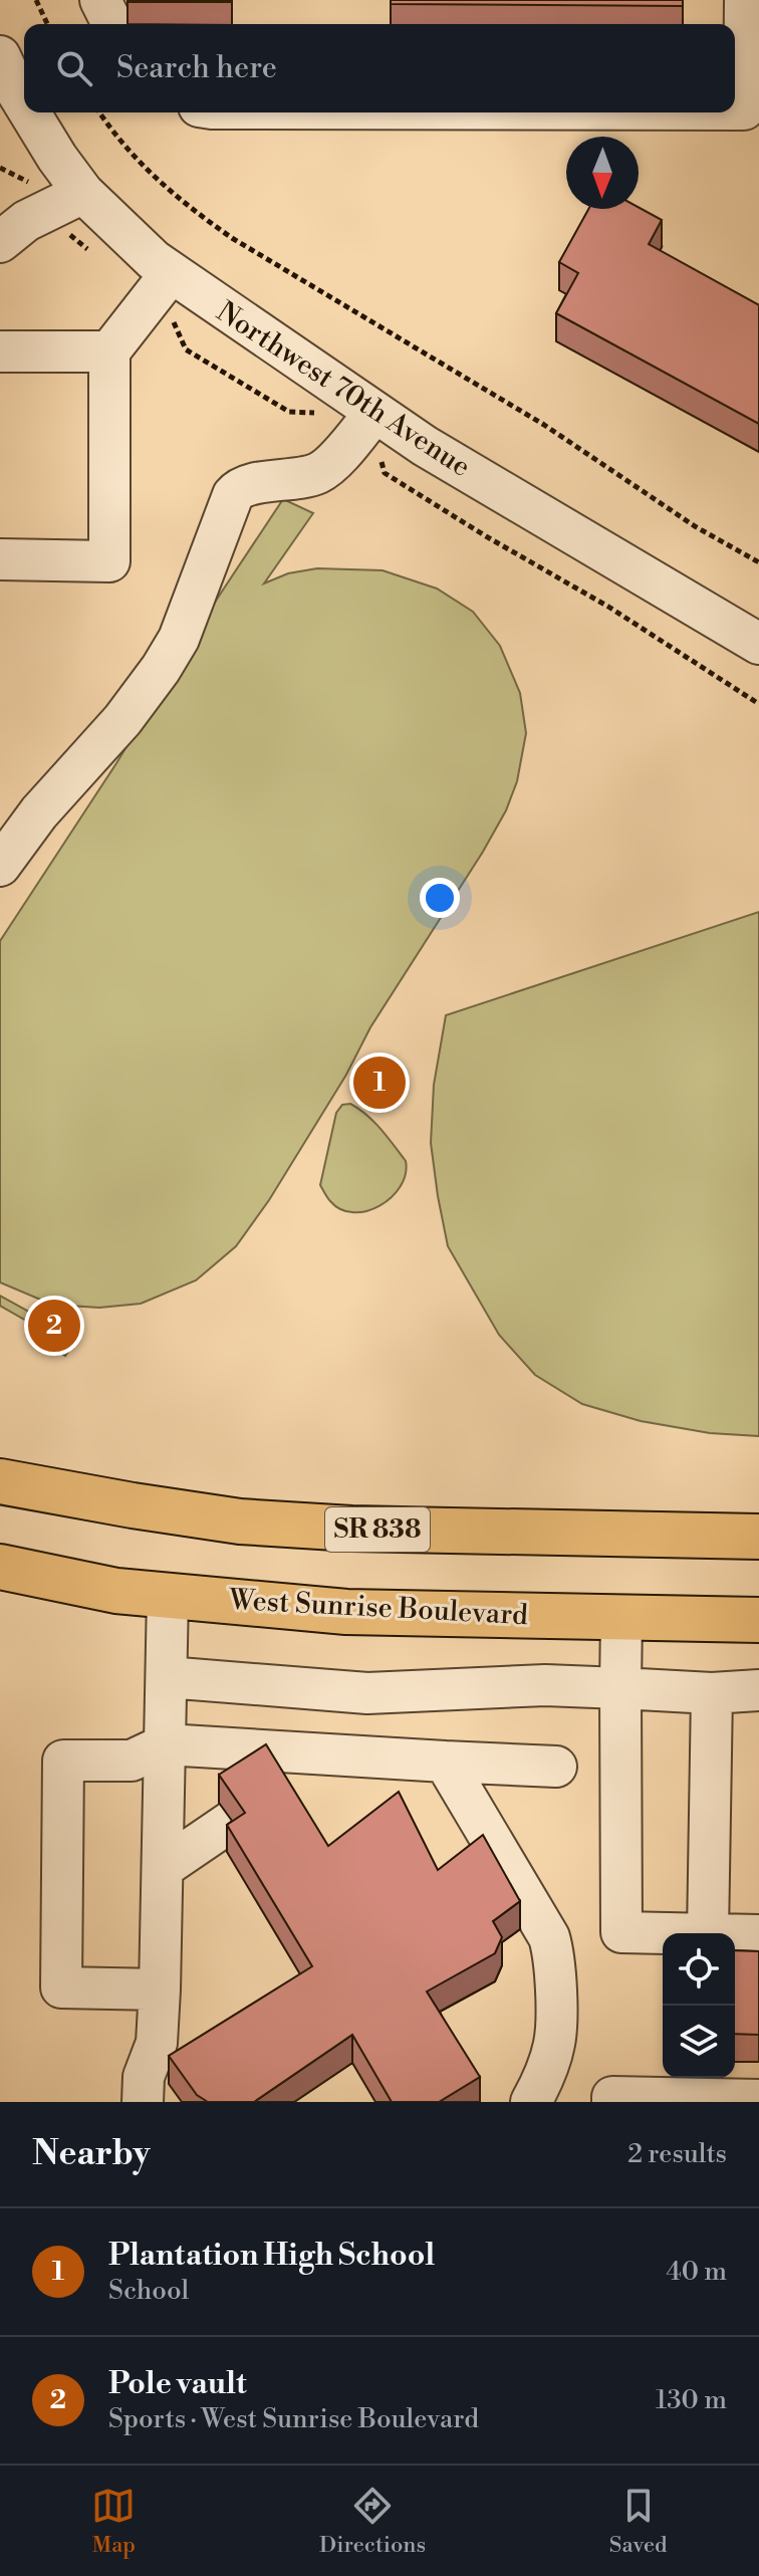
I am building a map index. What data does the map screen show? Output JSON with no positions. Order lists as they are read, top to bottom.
{
  "streets": {
    "highway": ["SR 838", "West Sunrise Boulevard"],
    "street": ["Northwest 70th Avenue"]
  },
  "north": "bottom",
  "page": {
    "search": "Search here",
    "pins": ["1", "2"],
    "heading": ["Nearby", "2 results"],
    "list": [
      {
        "mark": "1",
        "name": "Plantation High School",
        "note": "School",
        "value": "40 m"
      },
      {
        "mark": "2",
        "name": "Pole vault",
        "note": "Sports · West Sunrise Boulevard",
        "value": "130 m"
      }
    ],
    "nav": ["Map", "Directions", "Saved"]
  }
}
